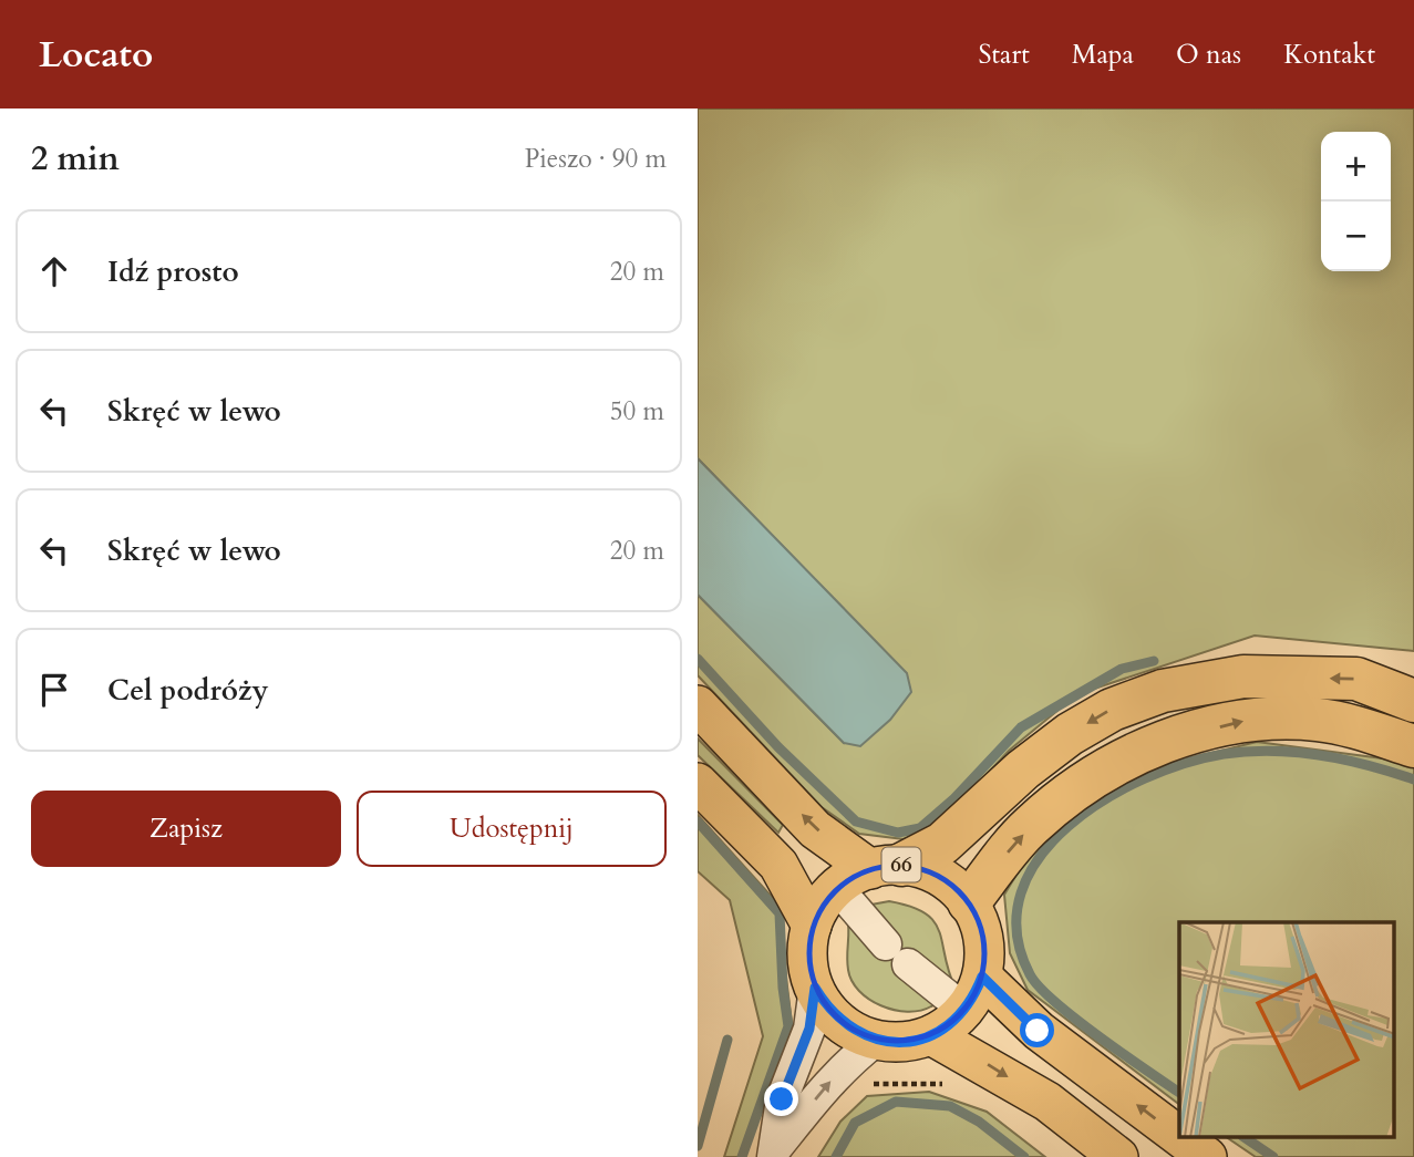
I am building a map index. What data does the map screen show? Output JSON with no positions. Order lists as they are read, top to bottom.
{
  "streets": {
    "main road": ["66"]
  },
  "page": {
    "header": "Locato",
    "nav": [
      "Start",
      "Mapa",
      "O nas",
      "Kontakt"
    ],
    "heading": ["2 min", "Pieszo · 90 m"],
    "map_buttons": ["+", "−"],
    "list": [
      ["Idź prosto", "20 m"],
      ["Skręć w lewo", "50 m"],
      ["Skręć w lewo", "20 m"],
      "Cel podróży"
    ],
    "buttons": ["Zapisz", "Udostępnij"]
  }
}
